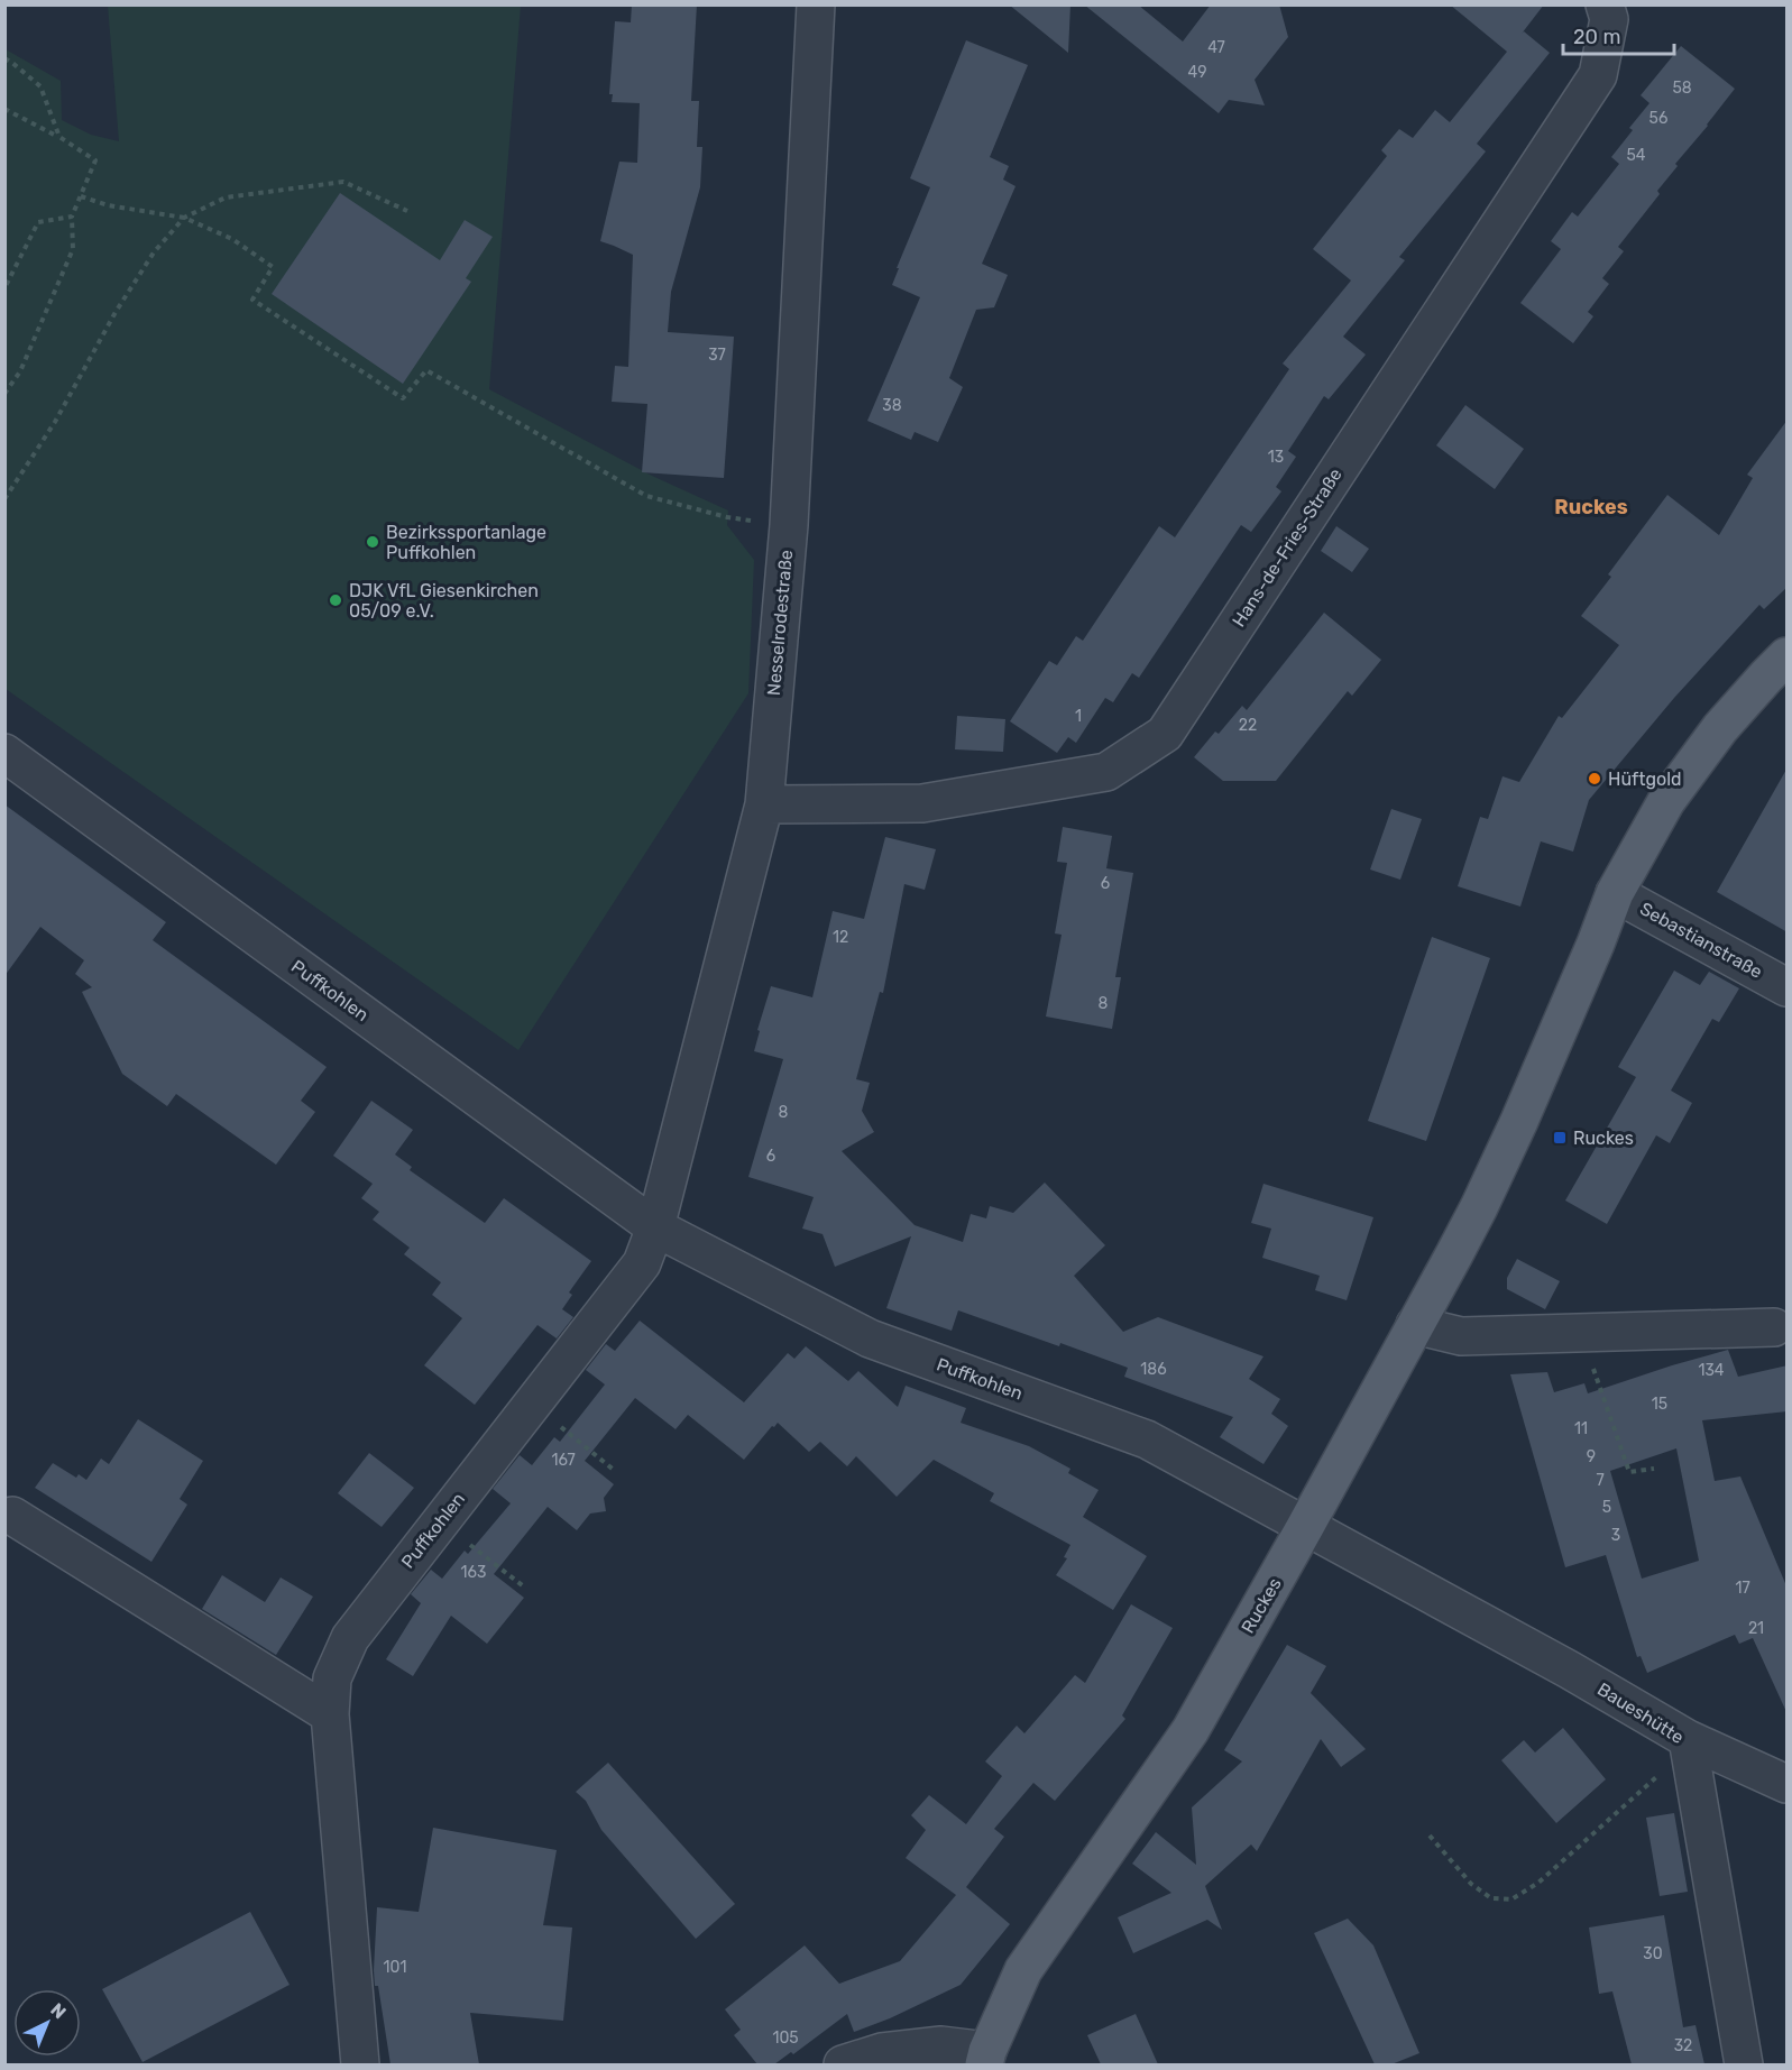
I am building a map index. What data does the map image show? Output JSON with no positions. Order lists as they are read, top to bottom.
{
  "streets": {
    "main road": ["Ruckes"],
    "street": [
      "Hans-de-Fries-Straße",
      "Nesselrodestraße",
      "Sebastianstraße",
      "Puffkohlen",
      "Baueshütte"
    ]
  },
  "crossings": [
    ["Hans-de-Fries-Straße", "Nesselrodestraße"],
    ["Nesselrodestraße", "Puffkohlen"],
    ["Sebastianstraße", "Ruckes"],
    ["Puffkohlen", "Ruckes"],
    ["Puffkohlen", "Baueshütte"],
    ["Ruckes", "Baueshütte"]
  ],
  "districts": ["Ruckes"],
  "places": {
    "other": ["Bezirkssportanlage Puffkohlen", "DJK VfL Giesenkirchen 05/09 e.V.", "Hüftgold"],
    "transit": ["Ruckes"]
  },
  "house_numbers": [
    "47",
    "49",
    "58",
    "56",
    "54",
    "37",
    "38",
    "13",
    "1",
    "22",
    "6",
    "12",
    "8",
    "8",
    "6",
    "186",
    "134",
    "15",
    "11",
    "9",
    "167",
    "7",
    "5",
    "3",
    "163",
    "17",
    "21",
    "30",
    "101",
    "105",
    "32"
  ],
  "scale_bar": "20 m",
  "north": "top right"
}
